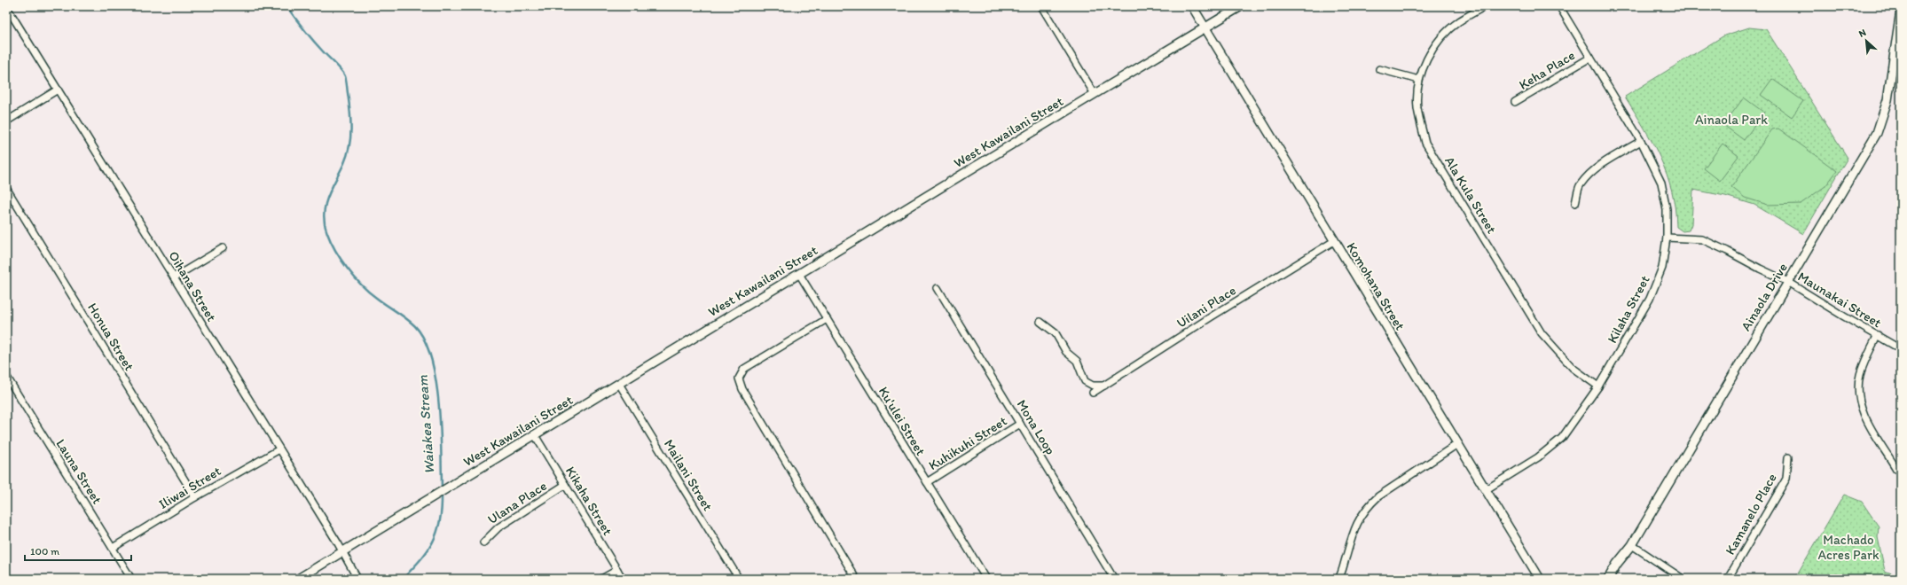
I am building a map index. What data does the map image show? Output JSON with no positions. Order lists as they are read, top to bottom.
{
  "streets": {
    "street": [
      "Keha Place",
      "West Kawailani Street",
      "Ala Kula Street",
      "Oihana Street",
      "Komohana Street",
      "Ainaola Drive",
      "Maunakai Street",
      "Uilani Place",
      "Kilaha Street",
      "Honua Street",
      "Ku'ulei Street",
      "Mona Loop",
      "Kuhikuhi Street",
      "Launa Street",
      "Mailani Street",
      "Iliwai Street",
      "Kikaha Street",
      "Ulana Place",
      "Kamanelo Place"
    ]
  },
  "crossings": [
    ["Keha Place", "Kilaha Street"],
    ["West Kawailani Street", "Oihana Street"],
    ["West Kawailani Street", "Komohana Street"],
    ["West Kawailani Street", "Ku'ulei Street"],
    ["West Kawailani Street", "Mailani Street"],
    ["West Kawailani Street", "Kikaha Street"],
    ["Ala Kula Street", "Kilaha Street"],
    ["Oihana Street", "Iliwai Street"],
    ["Komohana Street", "Uilani Place"],
    ["Komohana Street", "Kilaha Street"],
    ["Ainaola Drive", "Maunakai Street"],
    ["Maunakai Street", "Kilaha Street"],
    ["Honua Street", "Iliwai Street"],
    ["Ku'ulei Street", "Kuhikuhi Street"],
    ["Mona Loop", "Kuhikuhi Street"],
    ["Launa Street", "Iliwai Street"],
    ["Kikaha Street", "Ulana Place"]
  ],
  "water": ["Waiakea Stream"],
  "parks": ["Ainaola Park", "Machado Acres Park"],
  "scale_bar": "100 m",
  "north": "top left"
}
